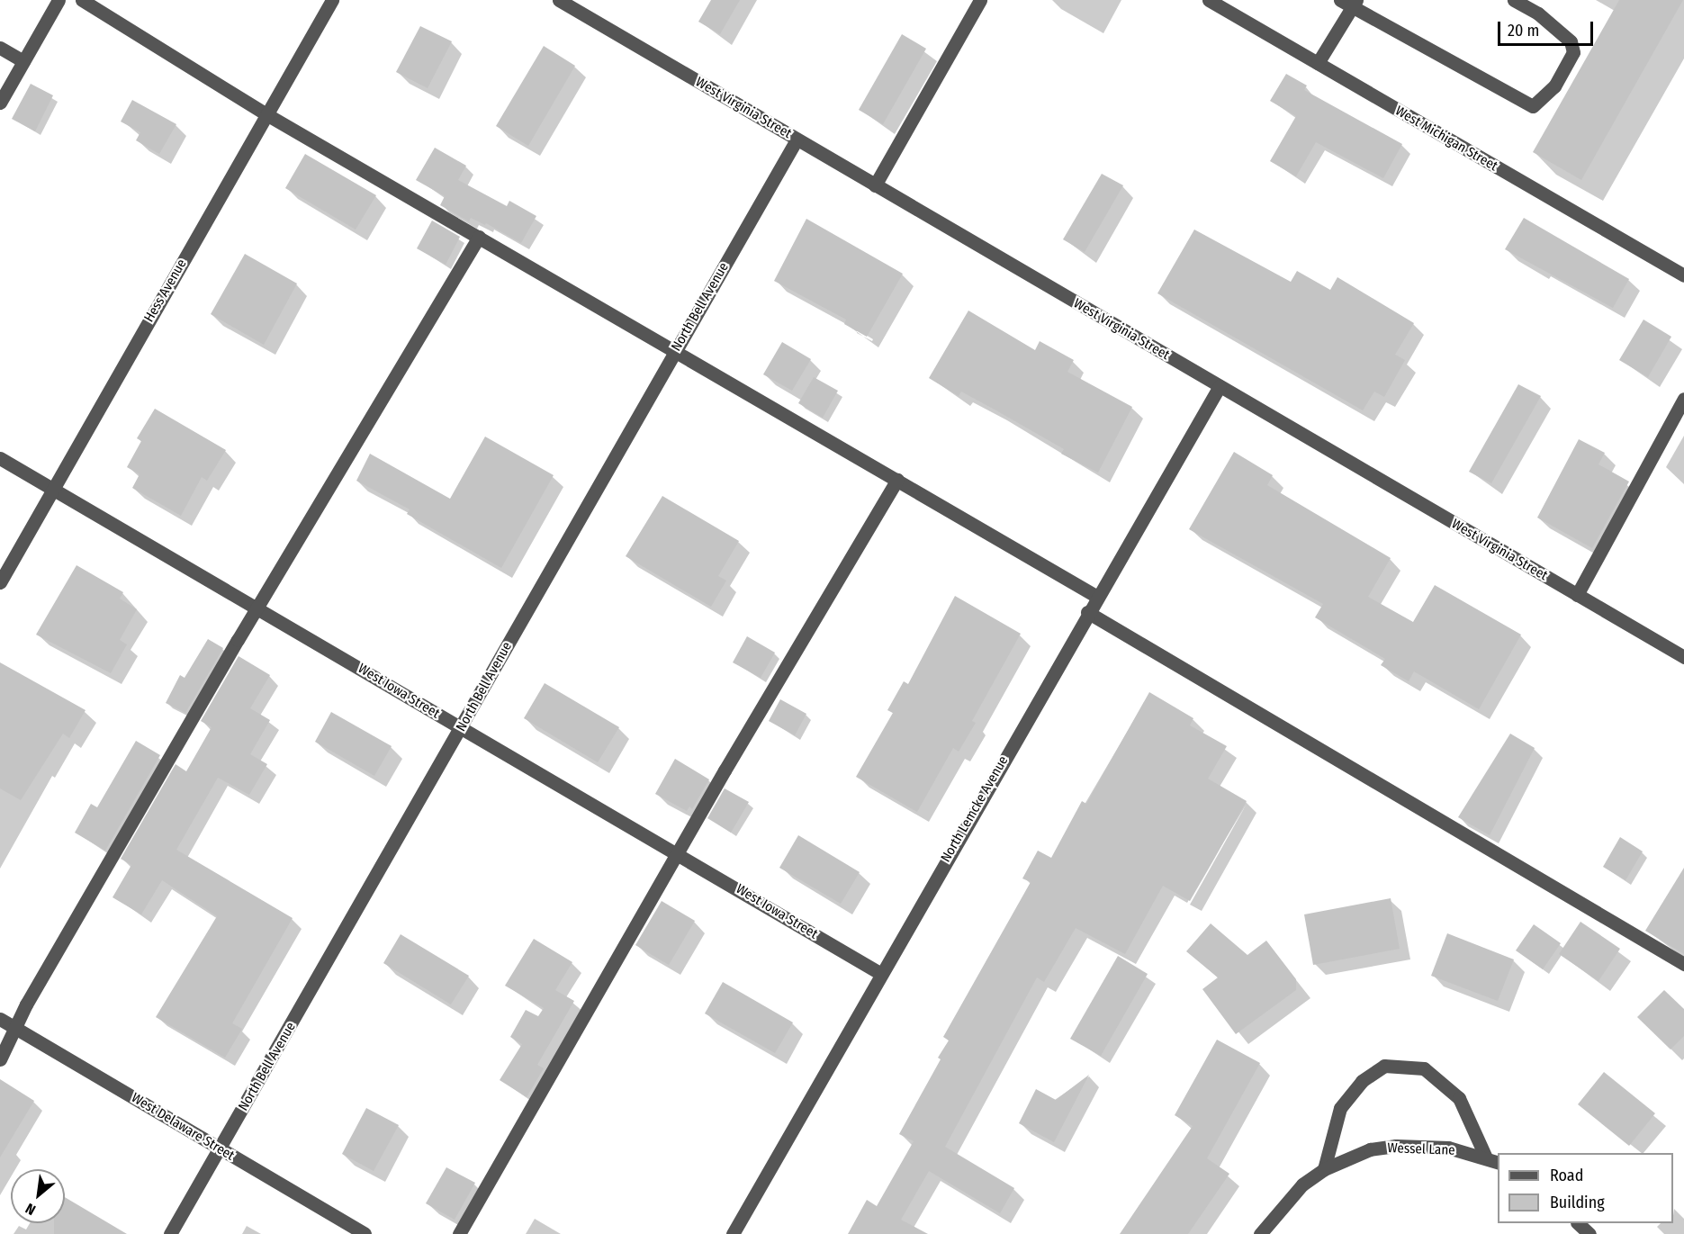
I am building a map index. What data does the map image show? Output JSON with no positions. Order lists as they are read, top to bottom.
{
  "streets": {
    "street": [
      "West Virginia Street",
      "West Michigan Street",
      "Hess Avenue",
      "North Bell Avenue",
      "West Iowa Street",
      "North Lemcke Avenue",
      "West Delaware Street",
      "Wessel Lane"
    ]
  },
  "crossings": [
    ["West Virginia Street", "North Bell Avenue"],
    ["West Virginia Street", "North Lemcke Avenue"],
    ["Hess Avenue", "West Iowa Street"],
    ["North Bell Avenue", "West Iowa Street"],
    ["North Bell Avenue", "West Delaware Street"],
    ["West Iowa Street", "North Lemcke Avenue"]
  ],
  "legend": ["Road", "Building"],
  "scale_bar": "20 m",
  "north": "bottom left"
}
